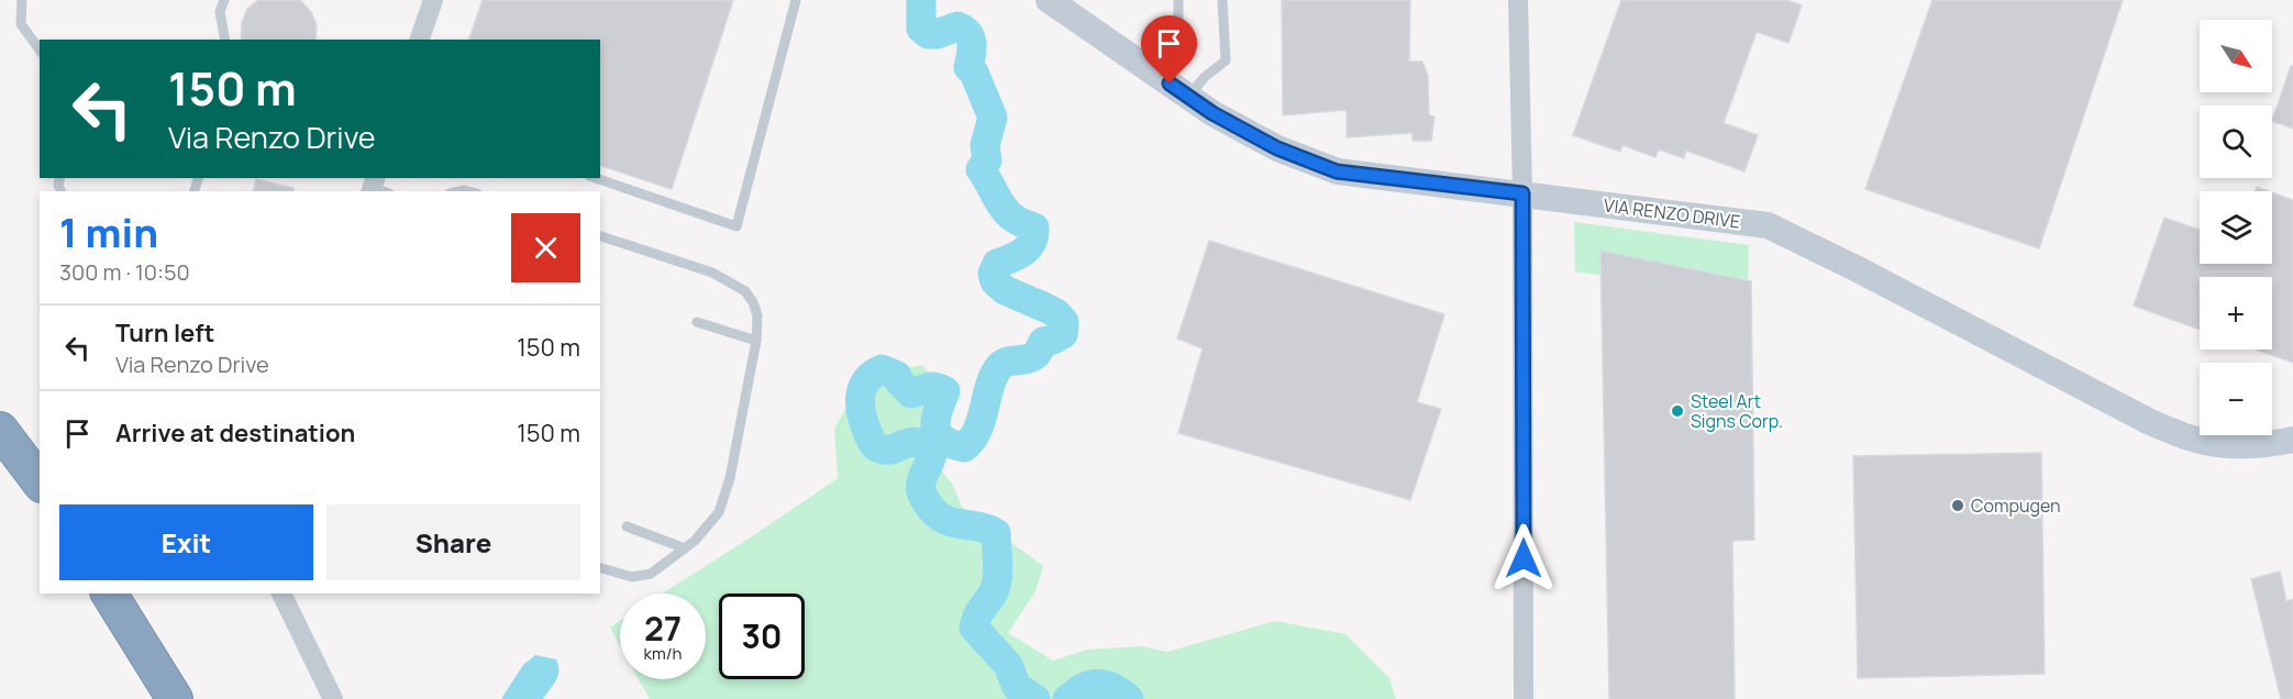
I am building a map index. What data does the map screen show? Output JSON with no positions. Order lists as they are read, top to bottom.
{
  "streets": {
    "street": ["VIA RENZO DRIVE"]
  },
  "places": ["Steel Art Signs Corp.", "Compugen"],
  "north": "bottom right",
  "page": {
    "map_buttons": ["+", "−"],
    "turn": ["150 m", "Via Renzo Drive"],
    "heading": ["1 min", "300 m · 10:50"],
    "list": [
      {
        "name": "Turn left",
        "note": "Via Renzo Drive",
        "value": "150 m"
      },
      {
        "name": "Arrive at destination",
        "value": "150 m"
      }
    ],
    "buttons": ["Exit", "Share"],
    "speed": "27 km/h",
    "limit": "30"
  }
}
